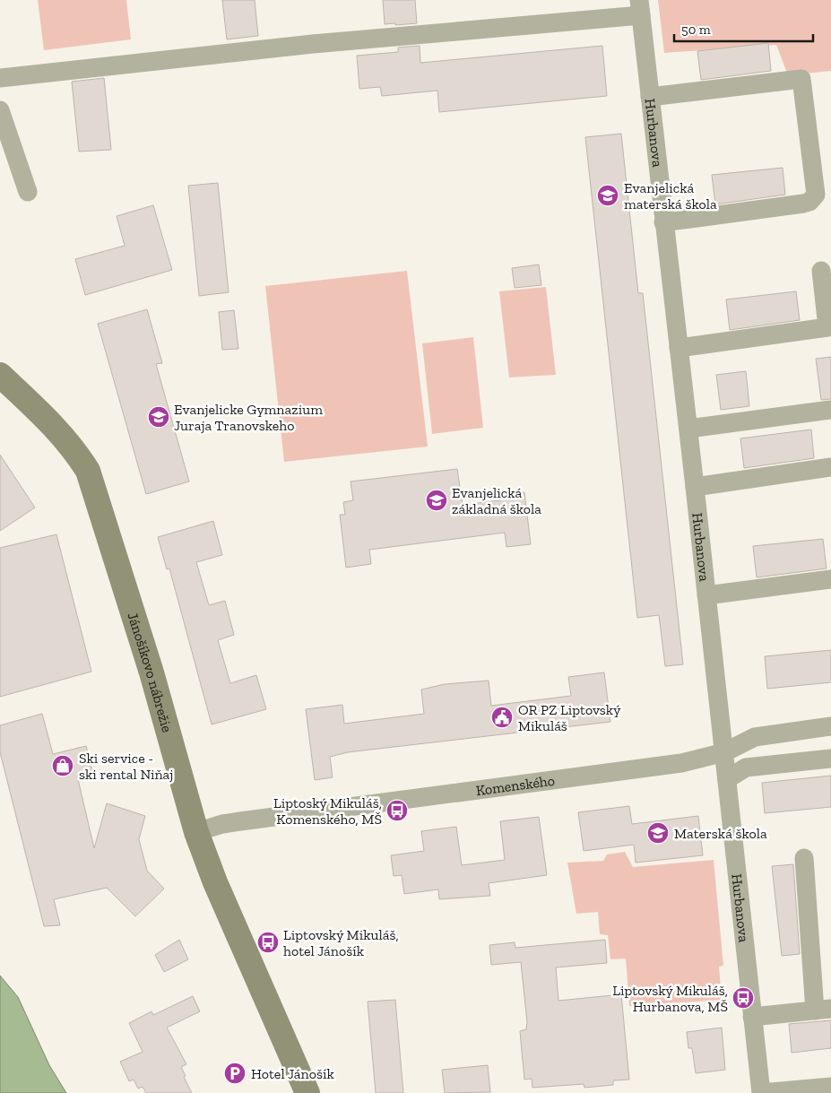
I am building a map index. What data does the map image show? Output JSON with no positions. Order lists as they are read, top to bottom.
{
  "streets": {
    "main road": ["Jánošíkovo nábrežie"],
    "street": ["Hurbanova", "Komenského"]
  },
  "crossings": [
    ["Hurbanova", "Komenského"],
    ["Jánošíkovo nábrežie", "Komenského"]
  ],
  "places": {
    "school or university": [
      "Evanjelická materská škola",
      "Evanjelicke Gymnazium Juraja Tranovskeho",
      "Evanjelická základná škola",
      "Materská škola"
    ],
    "public building": ["OR PZ Liptovský Mikuláš"],
    "shop": ["Ski service - ski rental Niňaj"],
    "bus stop": ["Liptoský Mikuláš, Komenského, MŠ", "Liptovský Mikuláš, hotel Jánošík", "Liptovský Mikuláš, Hurbanova, MŠ"],
    "parking": ["Hotel Jánošík"]
  },
  "scale_bar": "50 m"
}
